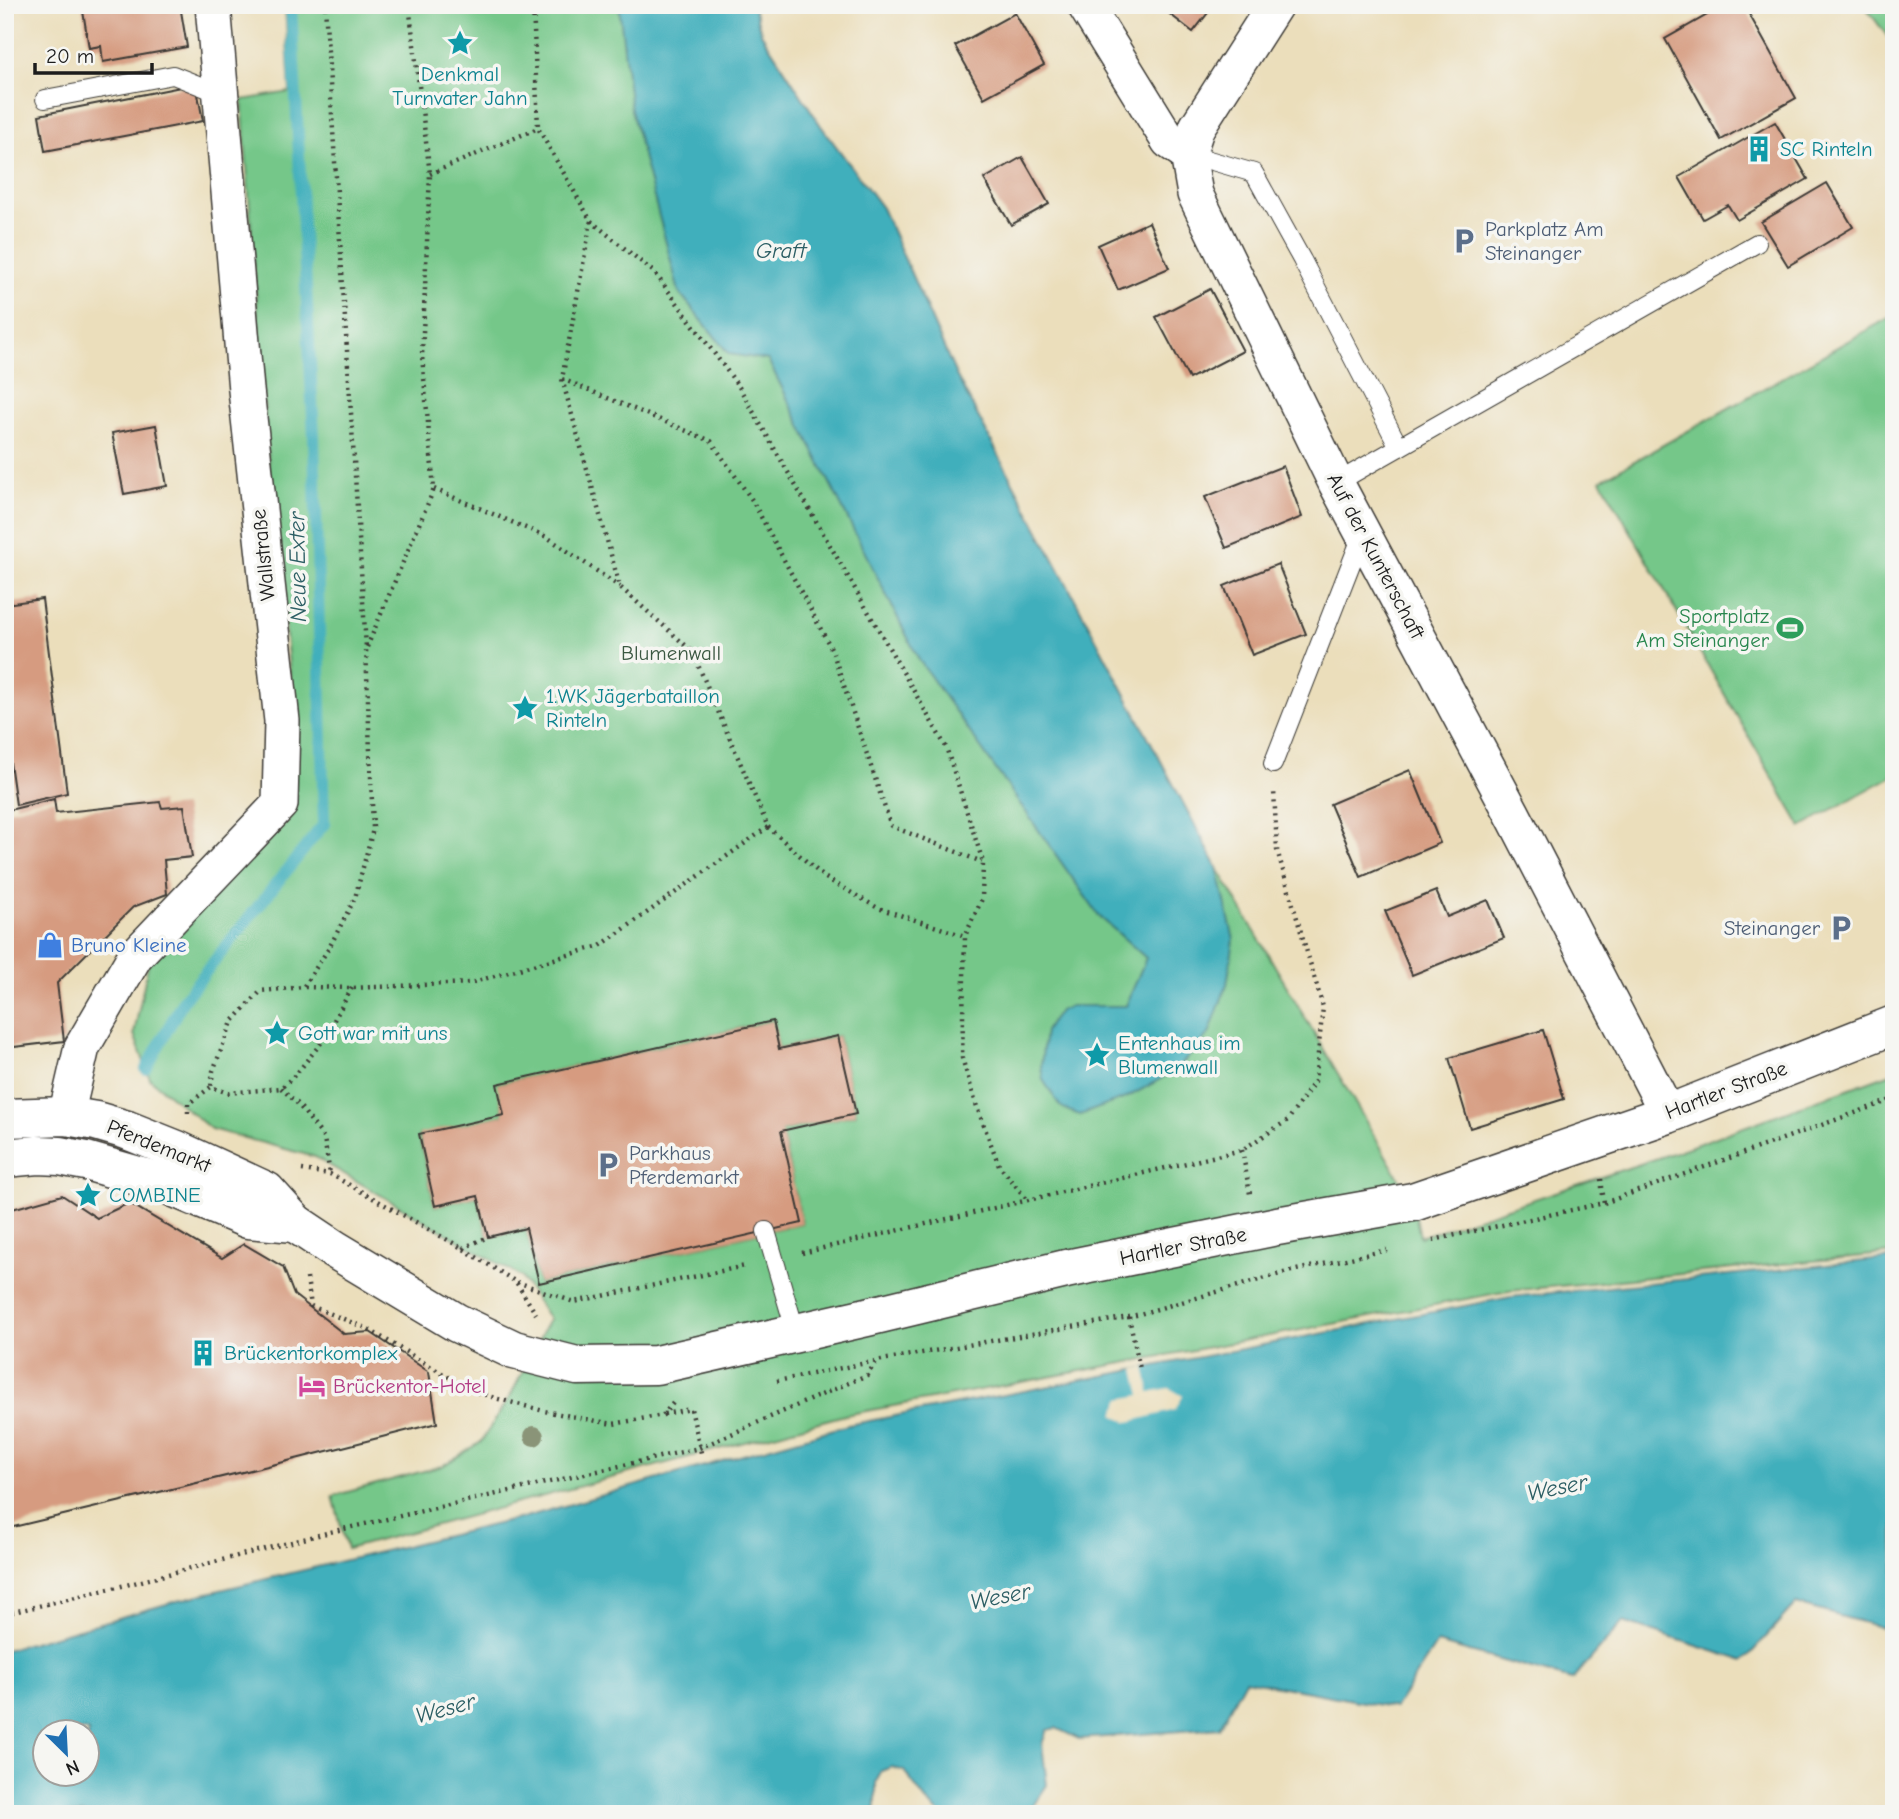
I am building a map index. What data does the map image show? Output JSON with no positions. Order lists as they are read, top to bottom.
{
  "streets": {
    "main road": ["Hartler Straße", "Pferdemarkt"],
    "street": ["Wallstraße", "Auf der Kunterschaft"]
  },
  "crossings": [
    ["Wallstraße", "Pferdemarkt"],
    ["Auf der Kunterschaft", "Hartler Straße"],
    ["Hartler Straße", "Pferdemarkt"]
  ],
  "water": ["Graft", "Neue Exter", "Weser"],
  "parks": ["Blumenwall"],
  "places": {
    "place": [
      "Denkmal Turnvater Jahn",
      "1.WK Jägerbataillon Rinteln",
      "Gott war mit uns",
      "Entenhaus im Blumenwall",
      "COMBINE"
    ],
    "building": ["SC Rinteln", "Brückentorkomplex"],
    "parking": ["Parkplatz Am Steinanger", "Steinanger", "Parkhaus Pferdemarkt"],
    "sports": ["Sportplatz Am Steinanger"],
    "shop": ["Bruno Kleine"],
    "hotel": ["Brückentor-Hotel"]
  },
  "scale_bar": "20 m",
  "north": "bottom right"
}
